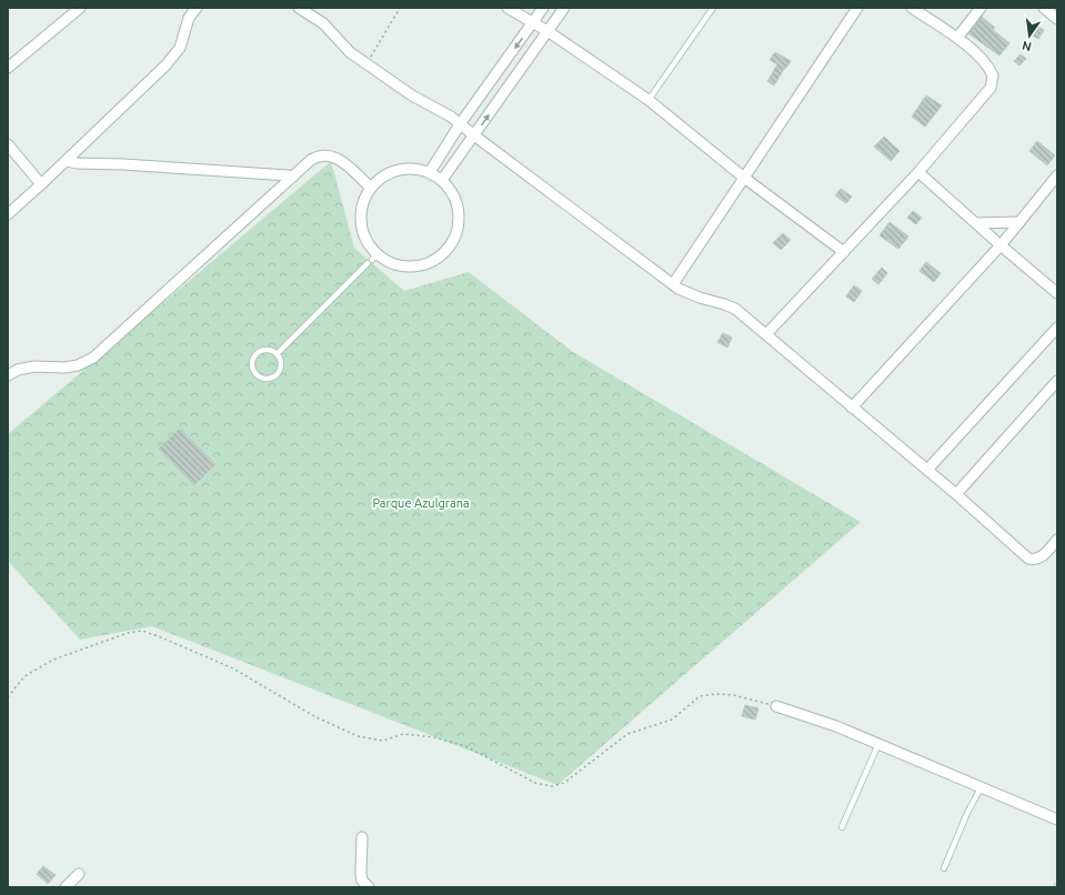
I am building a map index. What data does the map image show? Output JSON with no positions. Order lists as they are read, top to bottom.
{
  "parks": ["Parque Azulgrana"],
  "north": "bottom"
}
